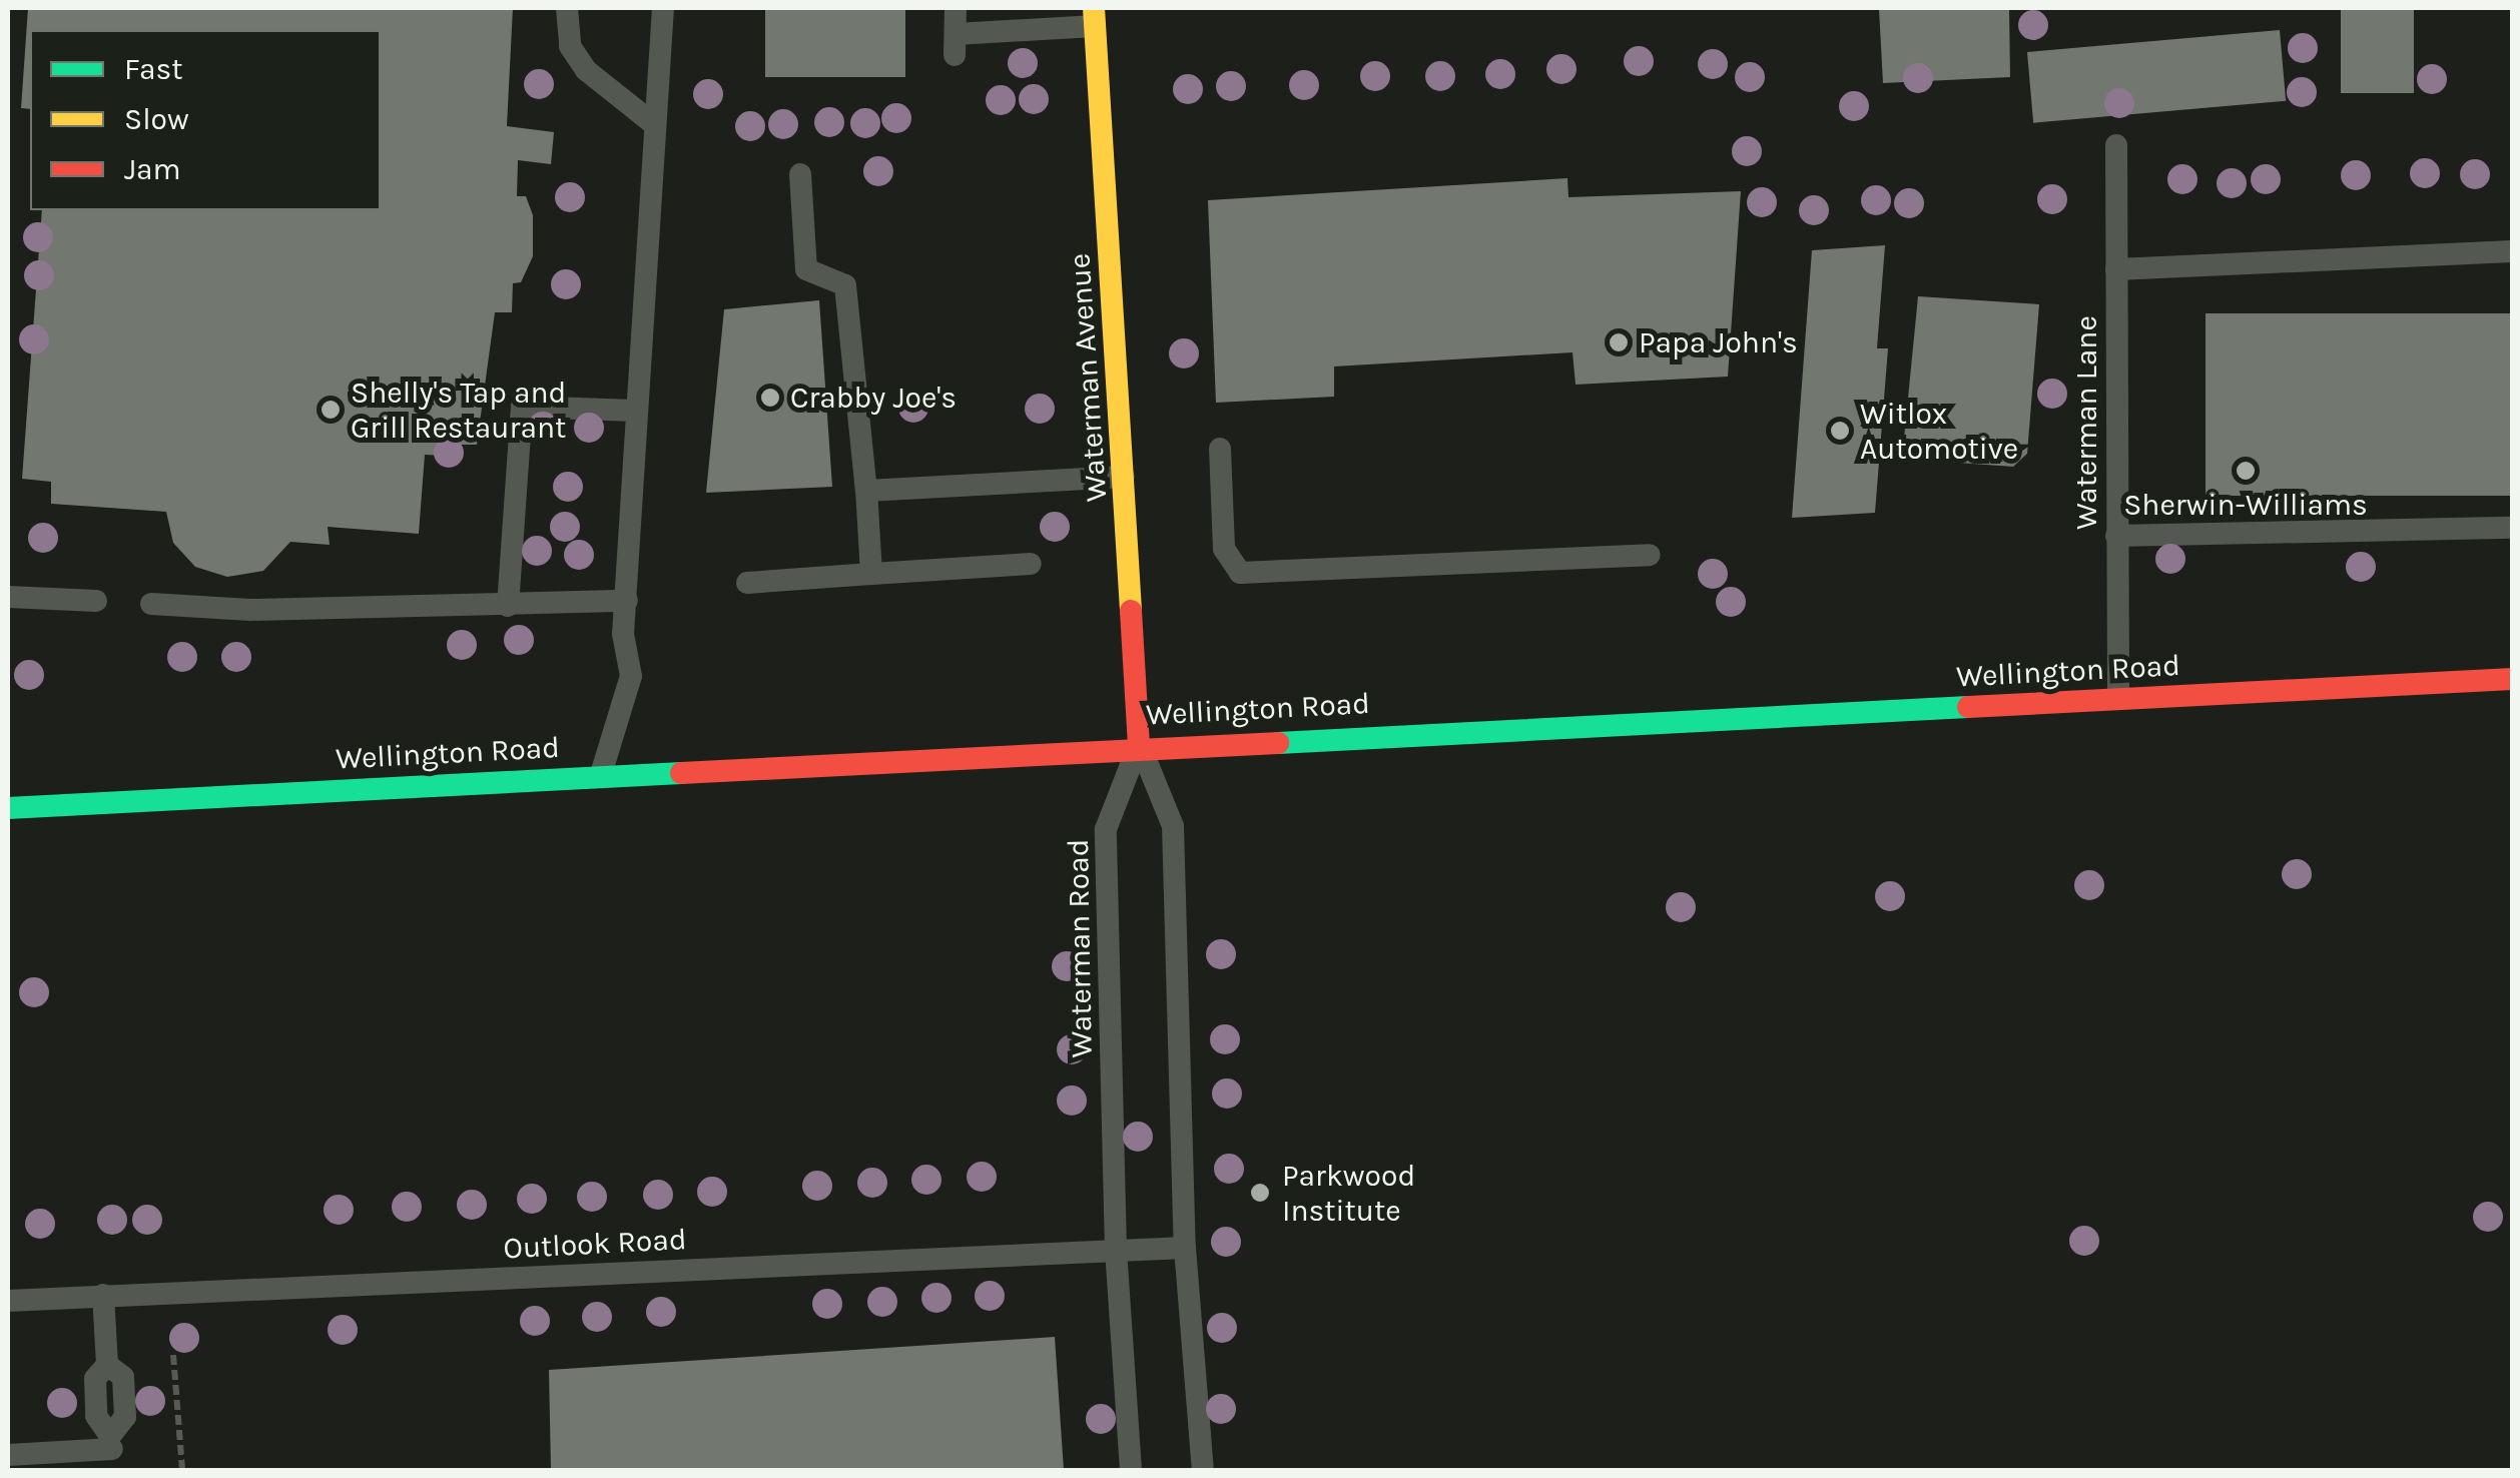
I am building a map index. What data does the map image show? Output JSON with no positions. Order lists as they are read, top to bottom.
{
  "streets": {
    "main road": ["Waterman Avenue", "Wellington Road"],
    "lane": ["Waterman Lane", "Waterman Road", "Outlook Road"]
  },
  "crossings": [
    ["Waterman Avenue", "Wellington Road"],
    ["Waterman Avenue", "Waterman Road"],
    ["Waterman Lane", "Wellington Road"],
    ["Wellington Road", "Waterman Road"],
    ["Waterman Road", "Outlook Road"]
  ],
  "places": [
    "Papa John's",
    "Crabby Joe's",
    "Shelly's Tap and Grill Restaurant",
    "Witlox Automotive",
    "Sherwin-Williams",
    "Parkwood Institute"
  ],
  "legend": ["Fast", "Slow", "Jam"]
}
